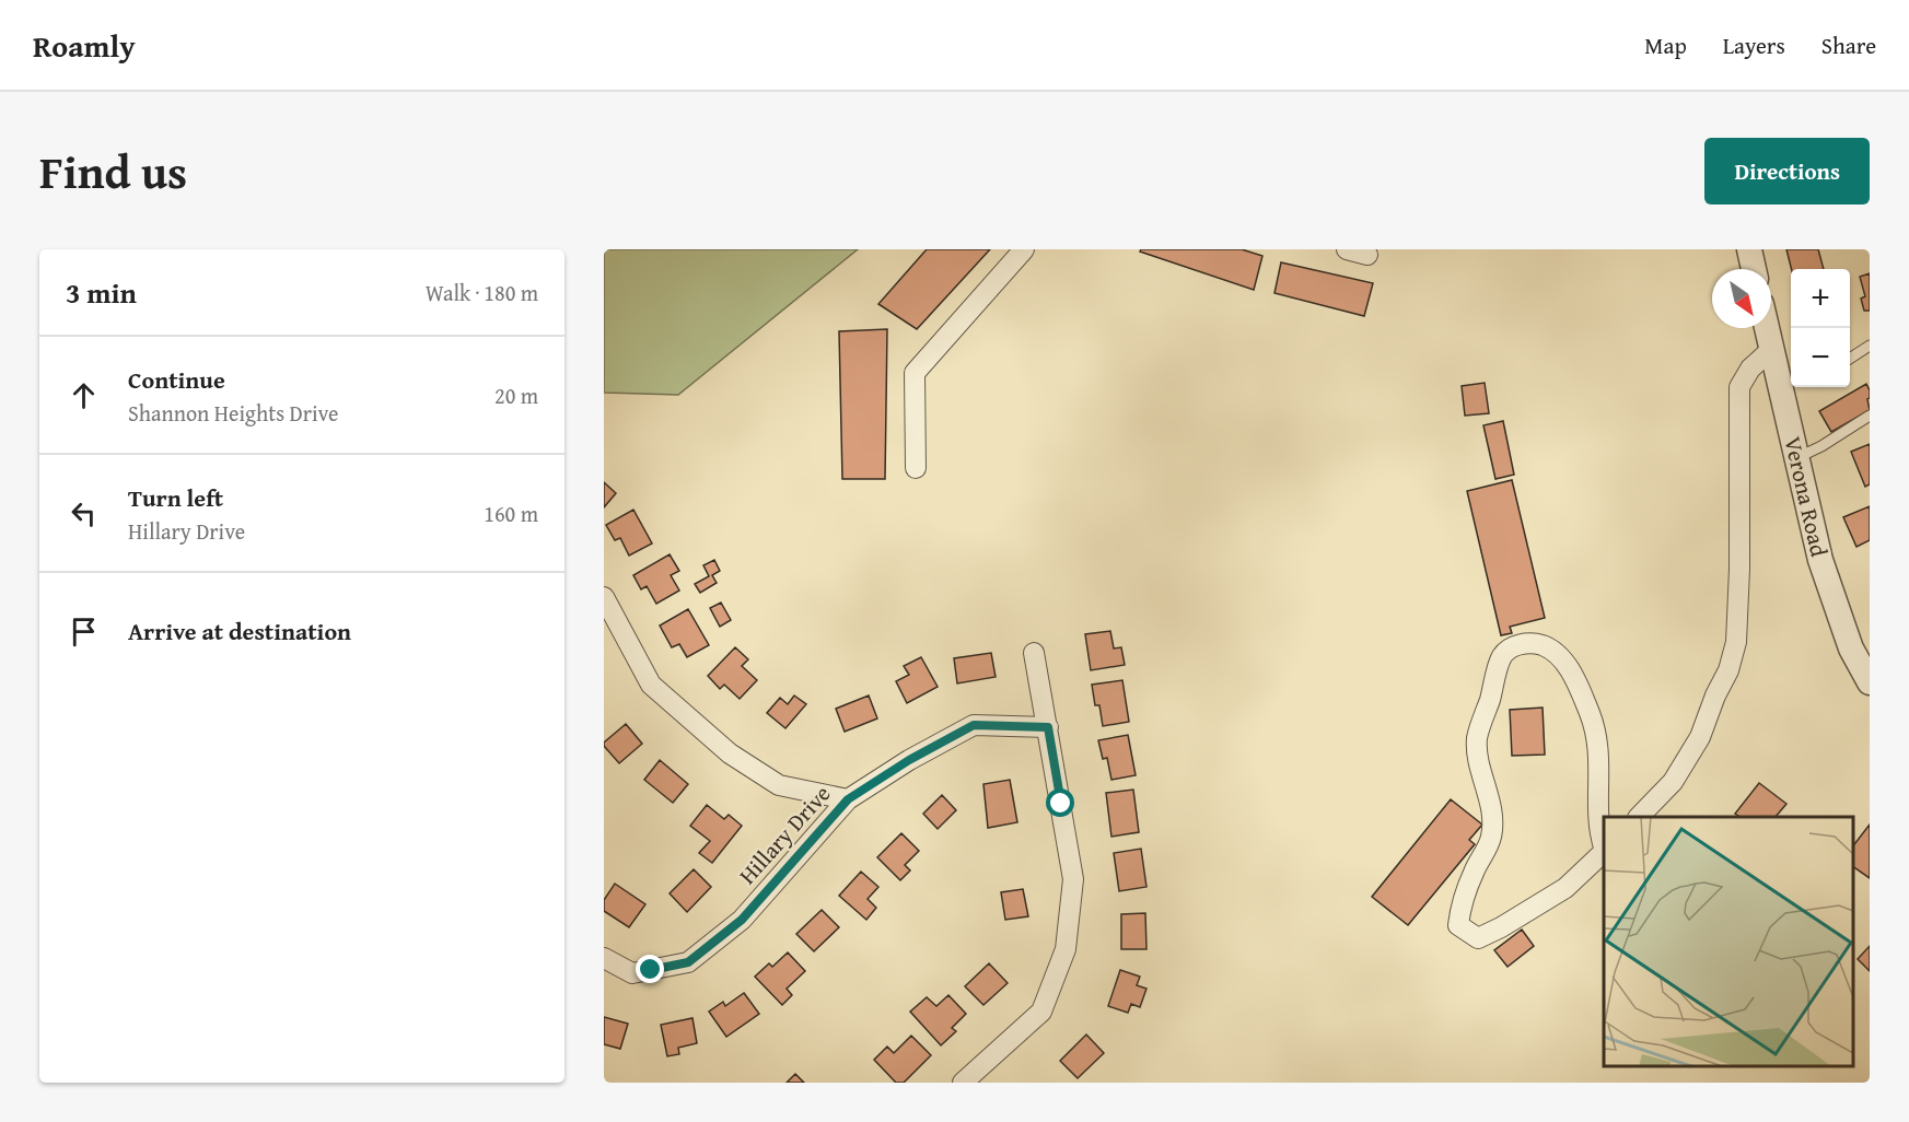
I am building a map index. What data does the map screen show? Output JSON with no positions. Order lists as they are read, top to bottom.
{
  "streets": {
    "street": ["Verona Road", "Hillary Drive"]
  },
  "north": "bottom right",
  "page": {
    "header": "Roamly",
    "nav": ["Map", "Layers", "Share"],
    "title": "Find us",
    "buttons": "Directions",
    "heading": ["3 min", "Walk · 180 m"],
    "map_buttons": ["+", "−"],
    "list": [
      ["Continue", "Shannon Heights Drive", "20 m"],
      ["Turn left", "Hillary Drive", "160 m"],
      "Arrive at destination"
    ]
  }
}
